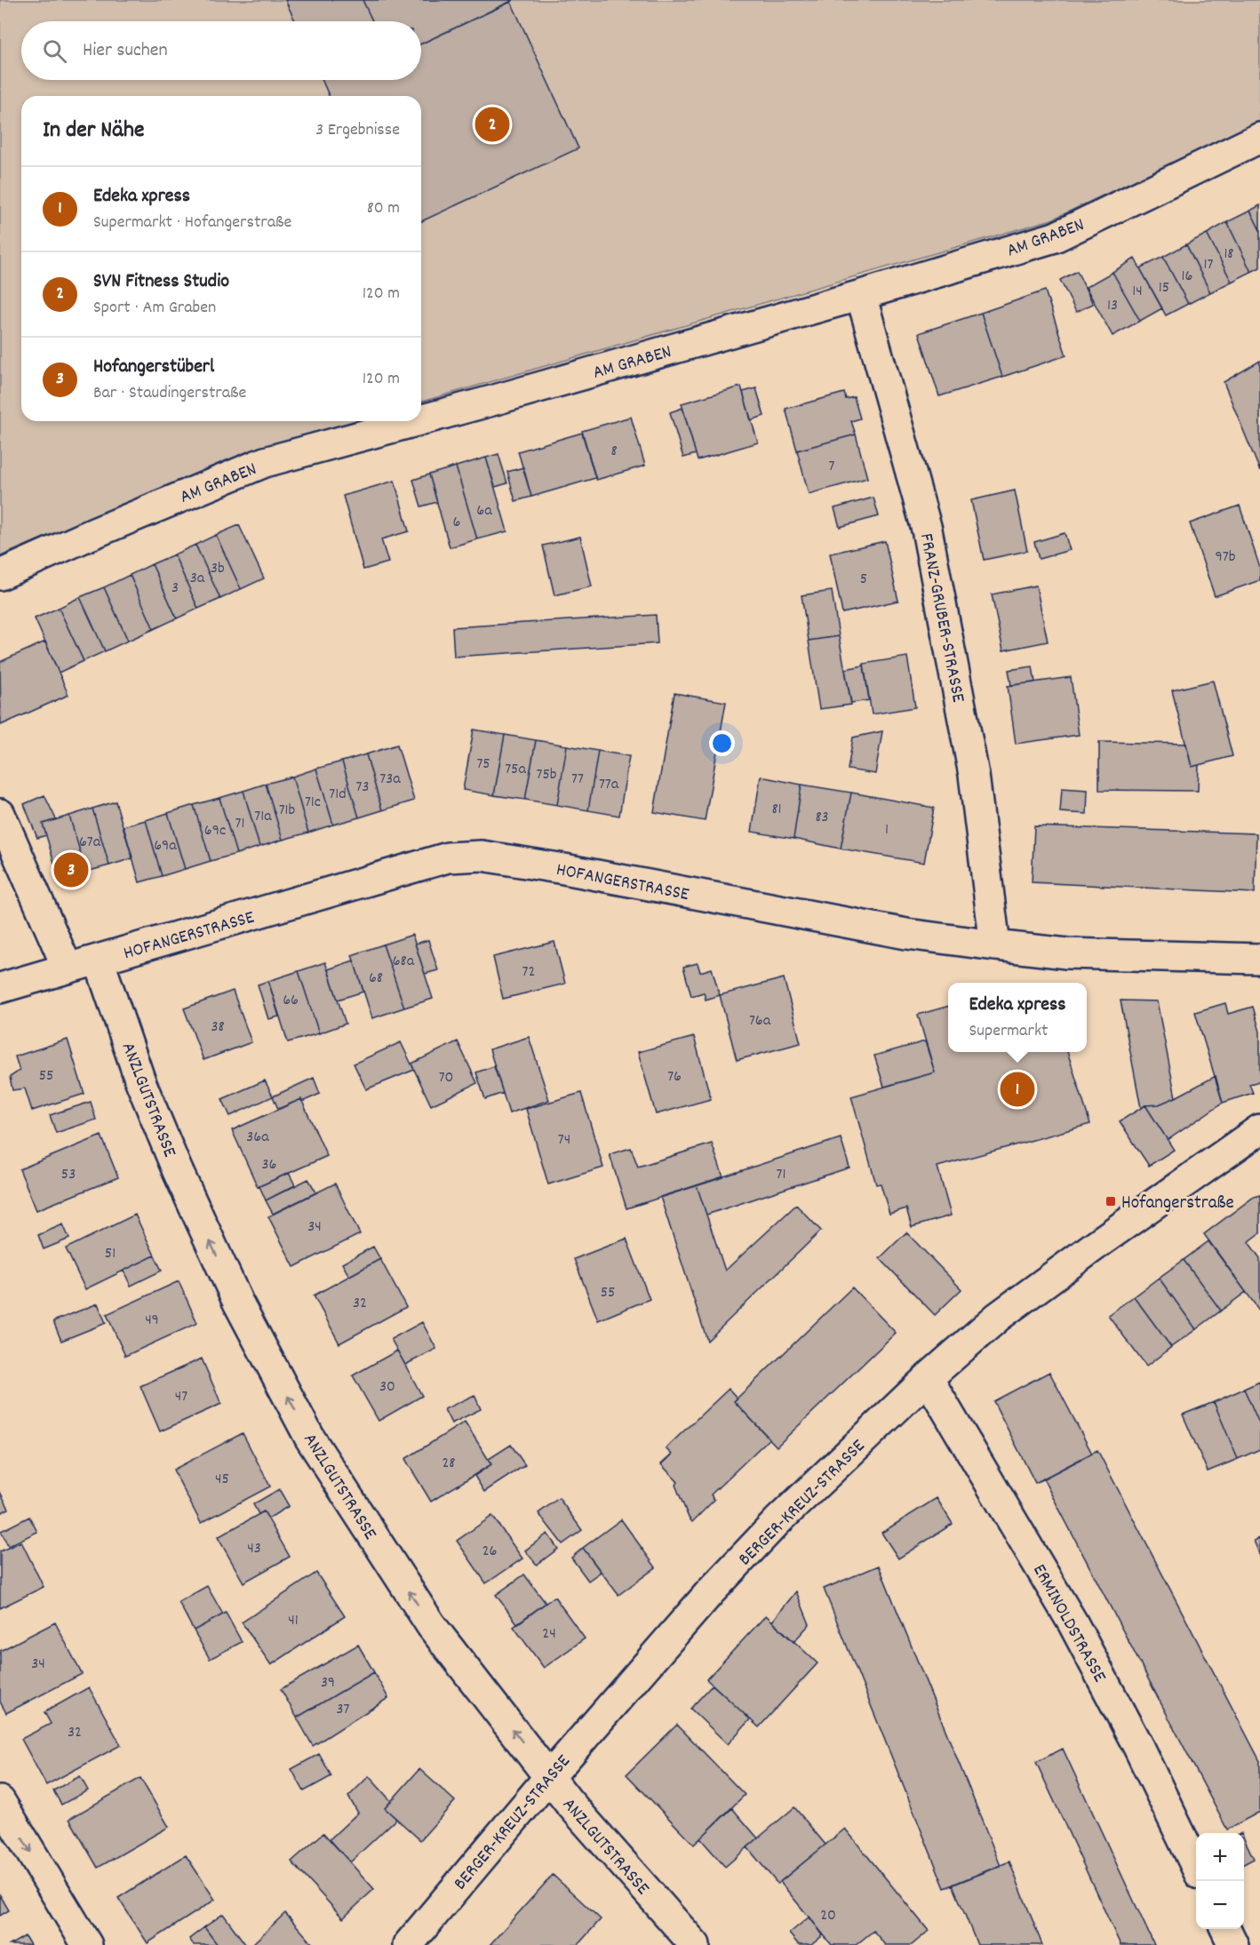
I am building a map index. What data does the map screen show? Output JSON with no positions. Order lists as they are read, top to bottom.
{
  "streets": {
    "street": [
      "AM GRABEN",
      "FRANZ-GRUBER-STRASSE",
      "HOFANGERSTRASSE",
      "ANZLGUTSTRASSE",
      "BERGER-KREUZ-STRASSE",
      "ERMINOLDSTRASSE"
    ]
  },
  "crossings": [
    ["AM GRABEN", "FRANZ-GRUBER-STRASSE"],
    ["FRANZ-GRUBER-STRASSE", "HOFANGERSTRASSE"],
    ["HOFANGERSTRASSE", "ANZLGUTSTRASSE"],
    ["ANZLGUTSTRASSE", "BERGER-KREUZ-STRASSE"],
    ["BERGER-KREUZ-STRASSE", "ERMINOLDSTRASSE"]
  ],
  "one_way": ["ANZLGUTSTRASSE"],
  "places": {
    "transit": ["Hofangerstraße"]
  },
  "house_numbers": [
    "18",
    "17",
    "16",
    "15",
    "14",
    "13",
    "8",
    "7",
    "6a",
    "6",
    "97b",
    "3b",
    "3a",
    "5",
    "3",
    "75",
    "75a",
    "75b",
    "73a",
    "77",
    "77a",
    "73",
    "71d",
    "71c",
    "81",
    "71b",
    "71a",
    "83",
    "71",
    "1",
    "69c",
    "67a",
    "69a",
    "68a",
    "72",
    "68",
    "66",
    "76a",
    "38",
    "55",
    "76",
    "70",
    "36a",
    "74",
    "36",
    "53",
    "71",
    "34",
    "51",
    "55",
    "32",
    "49",
    "30",
    "47",
    "28",
    "45",
    "43",
    "26",
    "41",
    "24",
    "34",
    "39",
    "37",
    "32",
    "20"
  ],
  "page": {
    "search": "Hier suchen",
    "heading": ["In der Nähe", "3 Ergebnisse"],
    "pins": ["2", "3", "1"],
    "list": [
      {
        "mark": "1",
        "name": "Edeka xpress",
        "note": "Supermarkt · Hofangerstraße",
        "value": "80 m"
      },
      {
        "mark": "2",
        "name": "SVN Fitness Studio",
        "note": "Sport · Am Graben",
        "value": "120 m"
      },
      {
        "mark": "3",
        "name": "Hofangerstüberl",
        "note": "Bar · Staudingerstraße",
        "value": "120 m"
      }
    ],
    "popup": ["Edeka xpress", "Supermarkt"],
    "map_buttons": ["+", "−"]
  }
}
